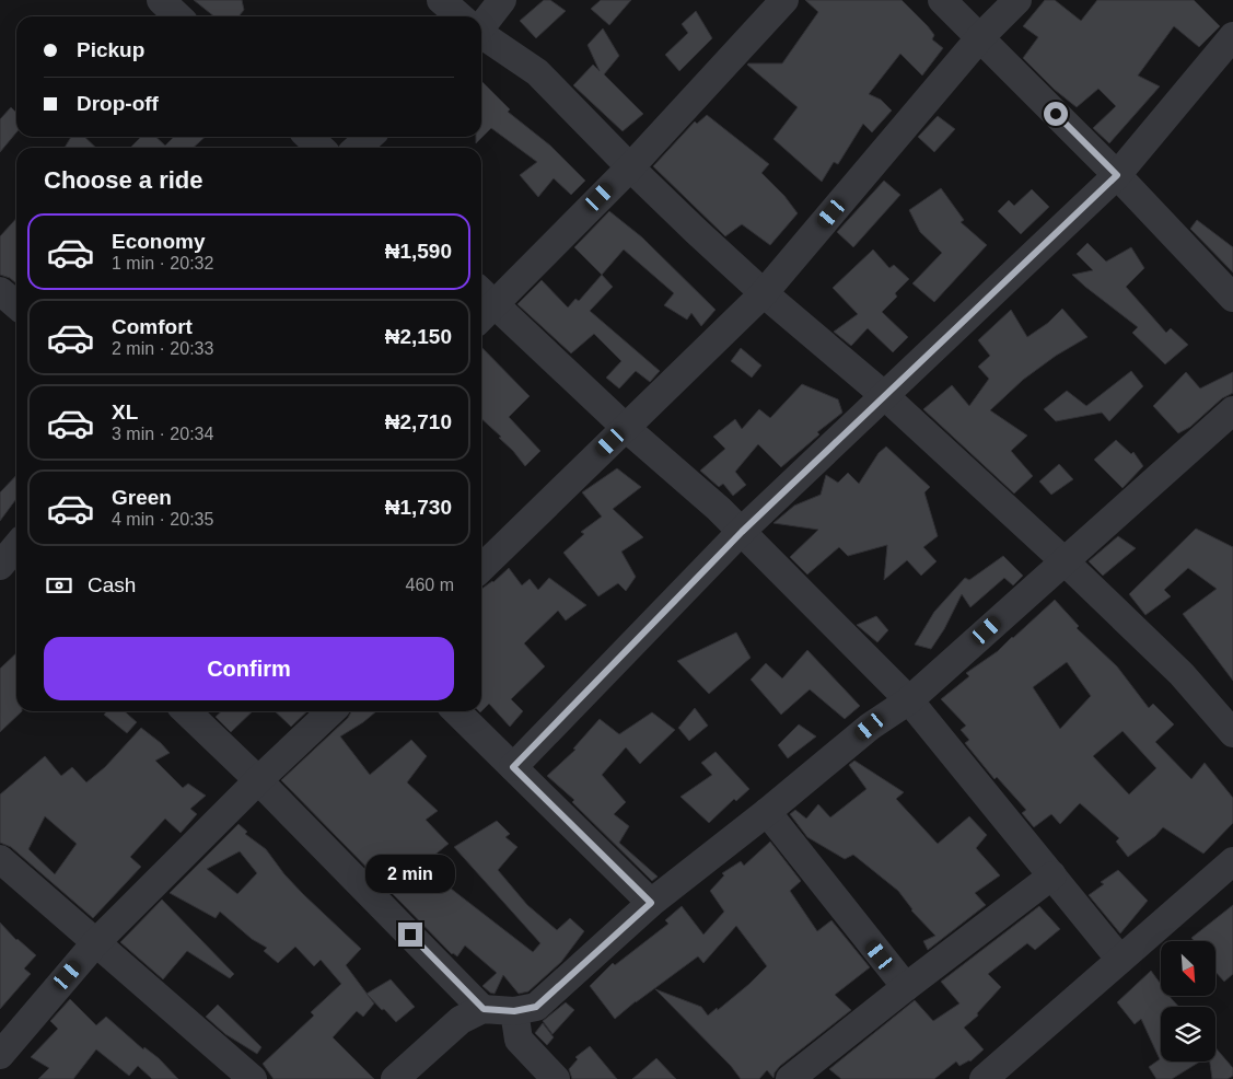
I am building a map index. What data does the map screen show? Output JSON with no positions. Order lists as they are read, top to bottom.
{
  "north": "bottom right",
  "page": {
    "banner": ["Pickup", "Drop-off"],
    "heading": "Choose a ride",
    "list": [
      {
        "name": "Economy",
        "note": "1 min · 20:32",
        "value": "₦1,590"
      },
      {
        "name": "Comfort",
        "note": "2 min · 20:33",
        "value": "₦2,150"
      },
      {
        "name": "XL",
        "note": "3 min · 20:34",
        "value": "₦2,710"
      },
      {
        "name": "Green",
        "note": "4 min · 20:35",
        "value": "₦1,730"
      }
    ],
    "pay": ["Cash", "460 m"],
    "buttons": "Confirm",
    "bubble": "2 min"
  }
}
